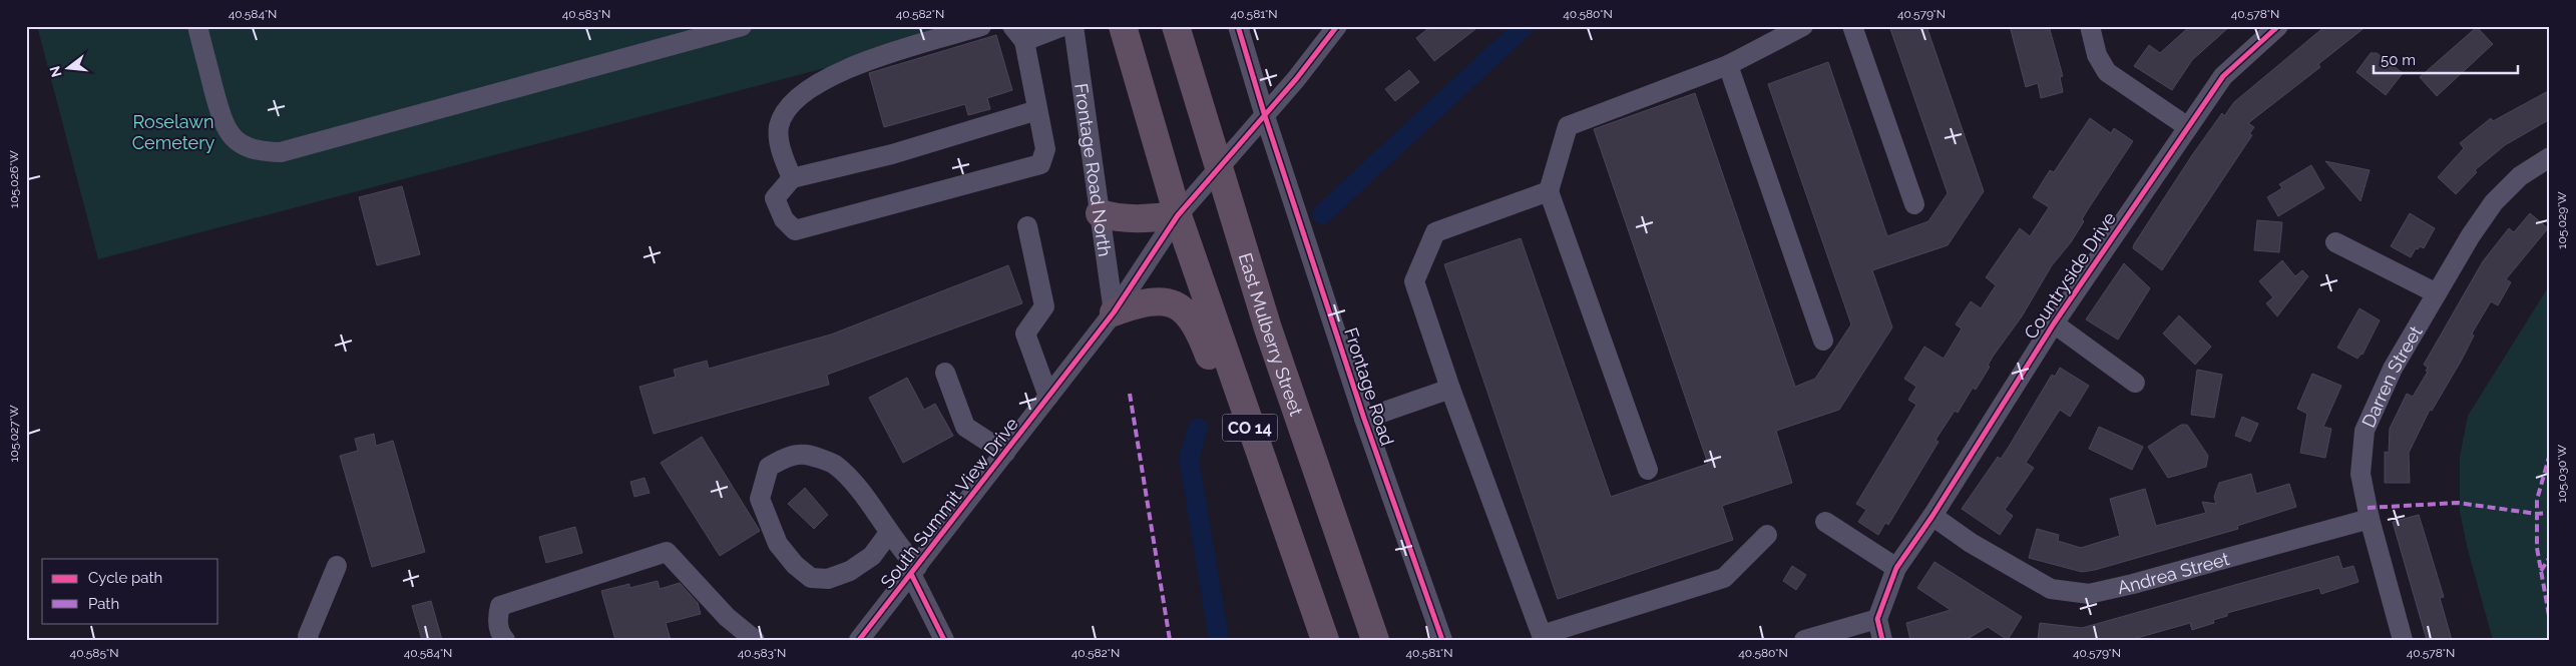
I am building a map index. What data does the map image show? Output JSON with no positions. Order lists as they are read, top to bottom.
{
  "streets": {
    "highway": ["East Mulberry Street", "CO 14"],
    "street": [
      "Frontage Road North",
      "Countryside Drive",
      "Darren Street",
      "Frontage Road",
      "South Summit View Drive",
      "Andrea Street"
    ]
  },
  "crossings": [
    ["Frontage Road North", "South Summit View Drive"],
    ["Countryside Drive", "Andrea Street"],
    ["East Mulberry Street", "South Summit View Drive"],
    ["Darren Street", "Andrea Street"],
    ["Frontage Road", "South Summit View Drive"],
    ["CO 14", "South Summit View Drive"]
  ],
  "parks": ["Roselawn Cemetery"],
  "legend": ["Cycle path", "Path"],
  "scale_bar": "50 m",
  "north": "left",
  "coordinates": [
    "40.584°N",
    "40.583°N",
    "40.582°N",
    "40.581°N",
    "40.580°N",
    "40.579°N",
    "40.578°N",
    "105.026°W",
    "105.029°W",
    "105.027°W",
    "105.030°W",
    "40.585°N"
  ]
}
